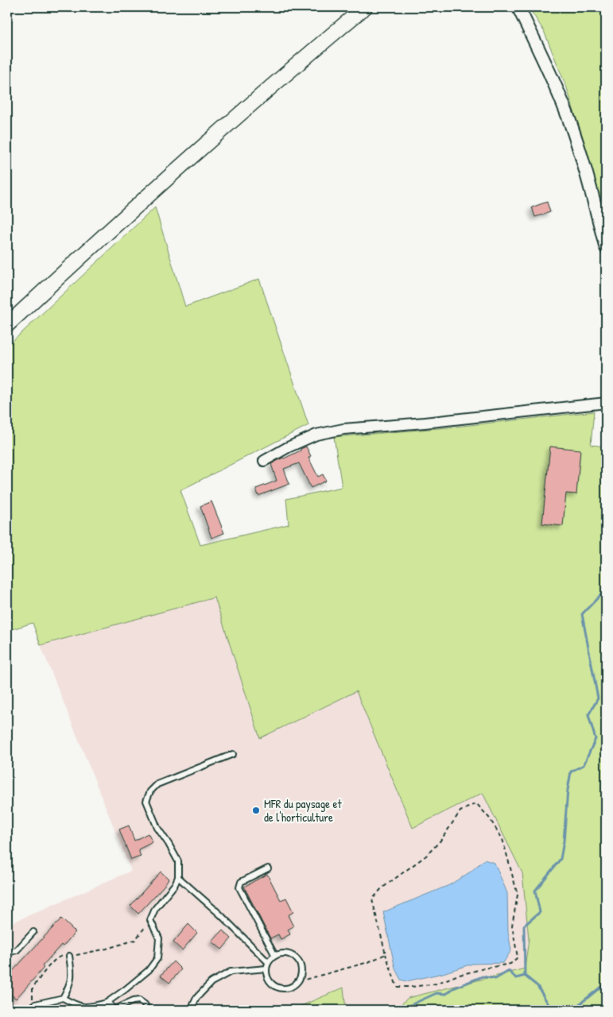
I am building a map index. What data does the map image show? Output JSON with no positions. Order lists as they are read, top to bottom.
{
  "places": ["MFR du paysage et de l'horticulture"]
}
